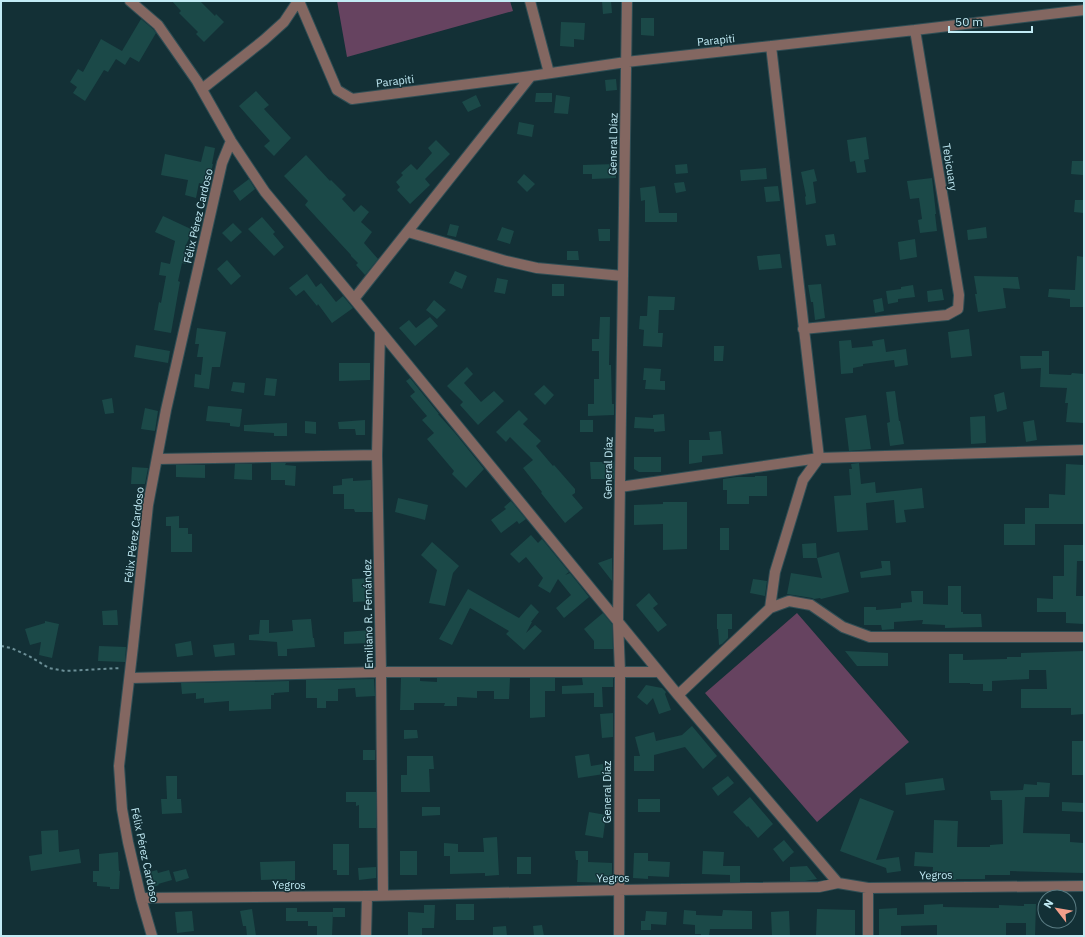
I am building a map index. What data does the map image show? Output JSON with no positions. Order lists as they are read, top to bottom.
{
  "streets": {
    "street": [
      "Parapiti",
      "General Díaz",
      "Tebicuary",
      "Félix Pérez Cardoso",
      "Emiliano R. Fernández",
      "Yegros"
    ]
  },
  "crossings": [
    ["Parapiti", "General Díaz"],
    ["Parapiti", "Tebicuary"],
    ["General Díaz", "Yegros"],
    ["Félix Pérez Cardoso", "Yegros"],
    ["Emiliano R. Fernández", "Yegros"]
  ],
  "scale_bar": "50 m",
  "north": "top left"
}
